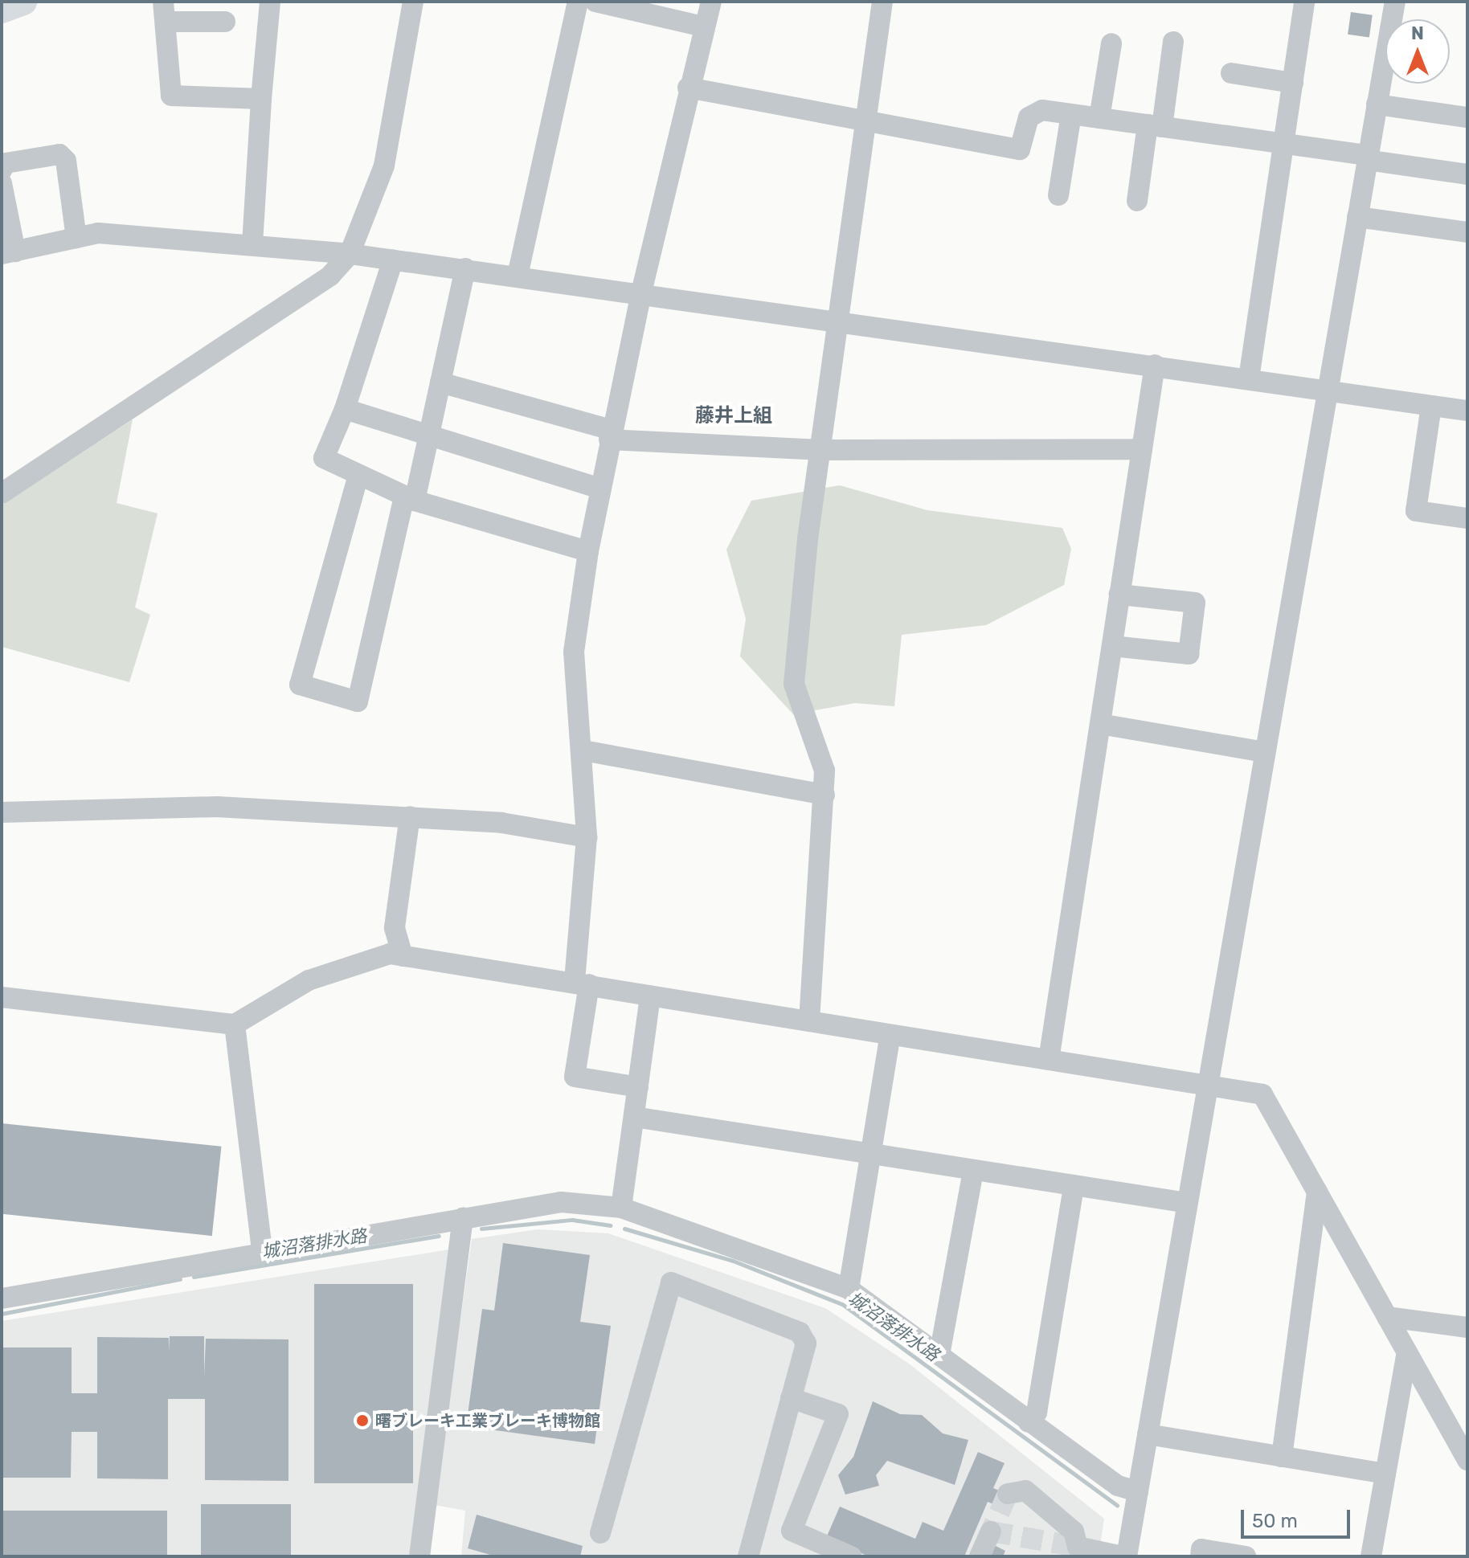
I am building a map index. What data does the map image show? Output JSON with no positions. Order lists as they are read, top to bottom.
{
  "districts": ["藤井上組"],
  "water": ["城沼落排水路"],
  "places": ["曙ブレーキ工業ブレーキ博物館"],
  "scale_bar": "50 m",
  "north": "top"
}
